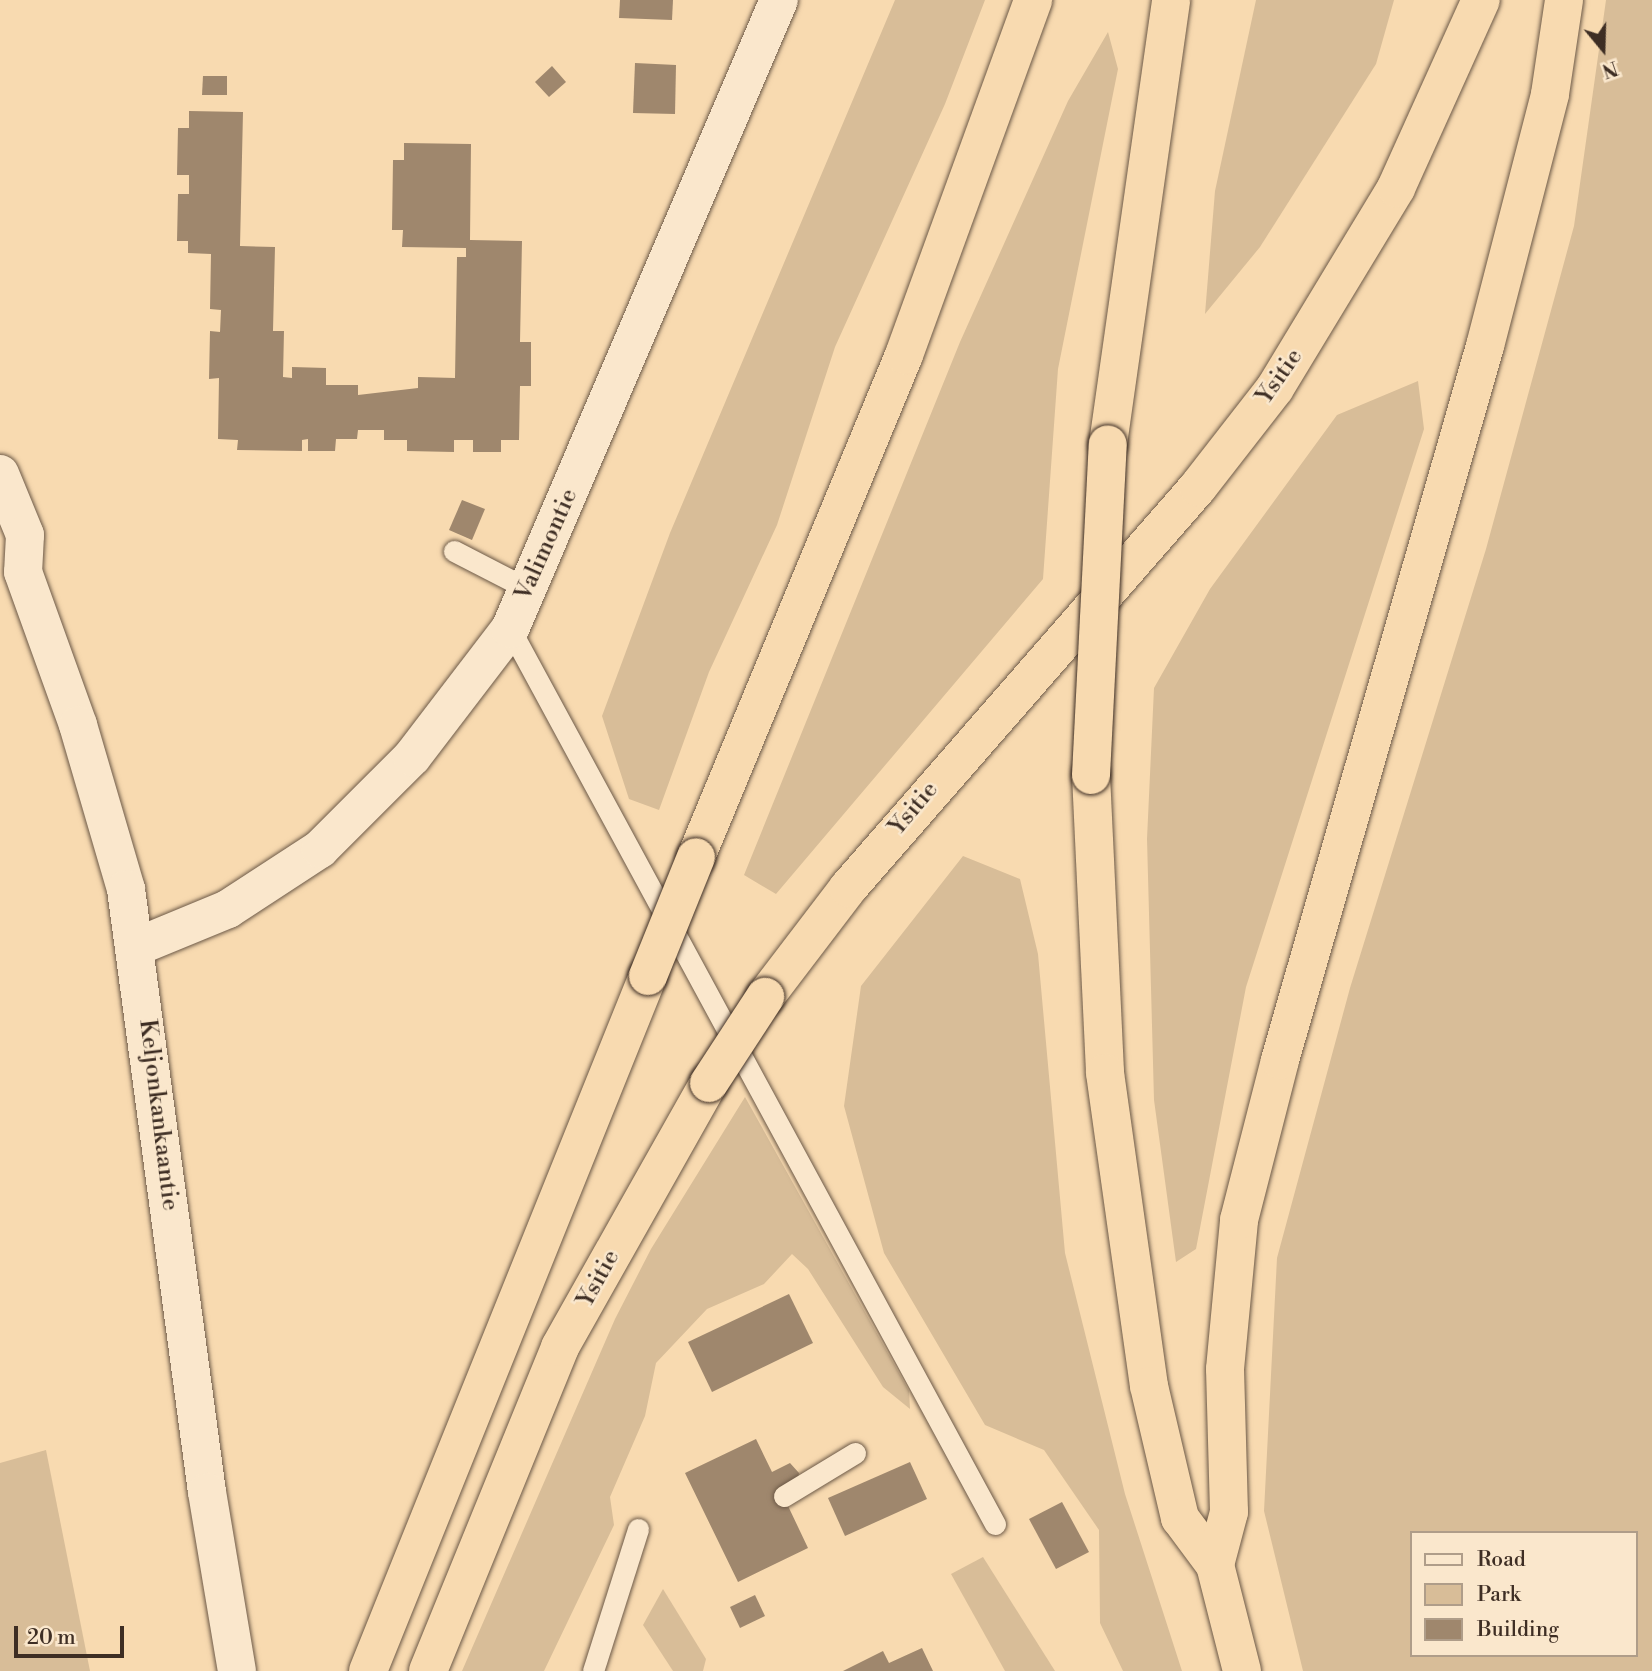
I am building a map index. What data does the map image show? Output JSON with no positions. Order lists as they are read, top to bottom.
{
  "streets": {
    "highway": ["Ysitie"],
    "main road": ["Valimontie", "Keljonkankaantie"]
  },
  "crossings": [
    ["Valimontie", "Keljonkankaantie"]
  ],
  "legend": ["Road", "Park", "Building"],
  "scale_bar": "20 m",
  "north": "bottom"
}
